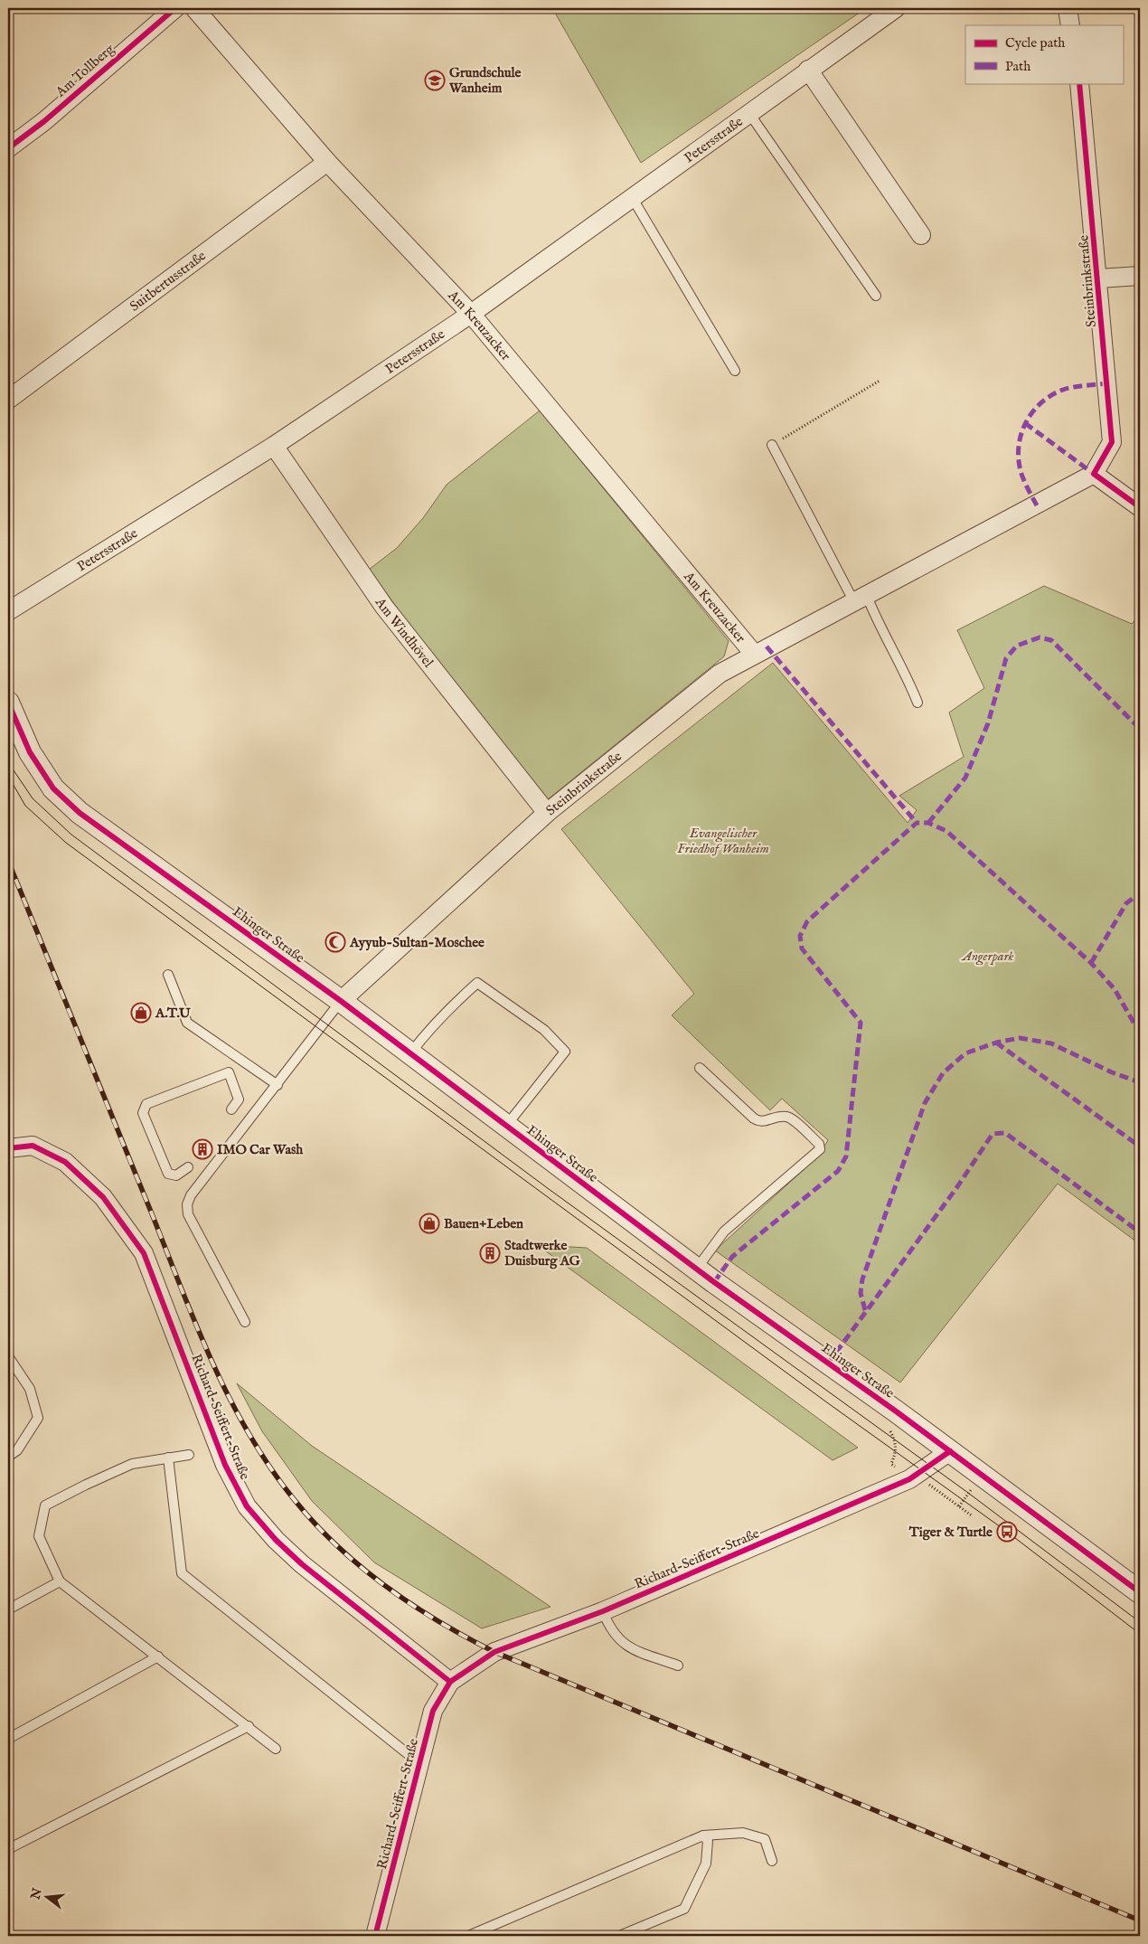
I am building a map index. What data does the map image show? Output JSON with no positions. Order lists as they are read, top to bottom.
{
  "streets": {
    "street": [
      "Am Tollberg",
      "Petersstraße",
      "Suitbertusstraße",
      "Steinbrinkstraße",
      "Am Kreuzacker",
      "Am Windhövel",
      "Ehinger Straße",
      "Richard-Seiffert-Straße"
    ]
  },
  "crossings": [
    ["Petersstraße", "Am Kreuzacker"],
    ["Petersstraße", "Am Windhövel"],
    ["Suitbertusstraße", "Am Kreuzacker"],
    ["Steinbrinkstraße", "Am Kreuzacker"],
    ["Steinbrinkstraße", "Am Windhövel"],
    ["Steinbrinkstraße", "Ehinger Straße"],
    ["Ehinger Straße", "Richard-Seiffert-Straße"]
  ],
  "parks": ["Evangelischer Friedhof Wanheim", "Angerpark"],
  "places": {
    "school or university": ["Grundschule Wanheim"],
    "mosque": ["Ayyub-Sultan-Moschee"],
    "shop": ["A.T.U", "Bauen+Leben"],
    "building": ["IMO Car Wash", "Stadtwerke Duisburg AG"],
    "bus stop": ["Tiger & Turtle"]
  },
  "legend": ["Cycle path", "Path"],
  "north": "left"
}
